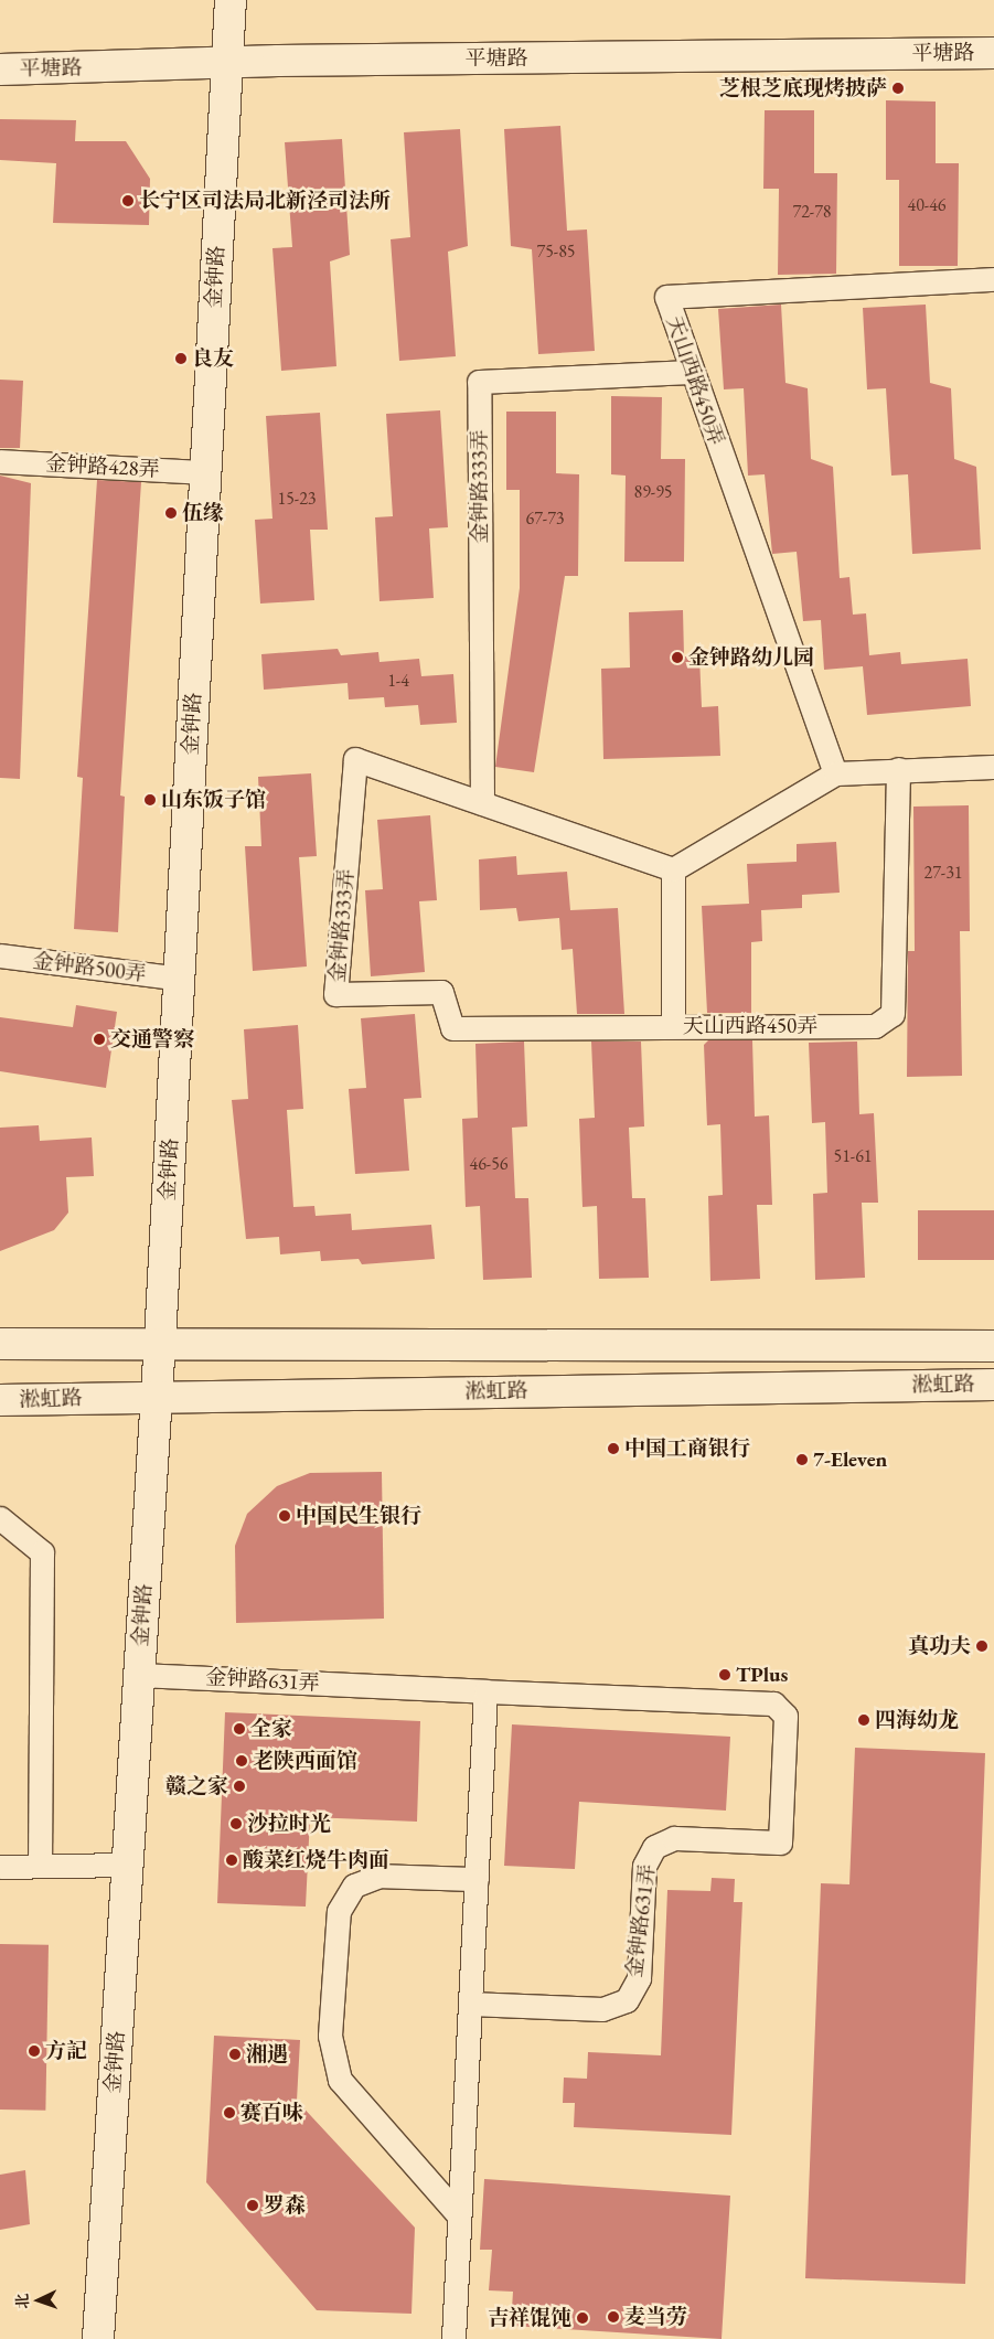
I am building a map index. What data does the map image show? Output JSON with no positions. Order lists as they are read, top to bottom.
{
  "streets": {
    "street": [
      "平塘路",
      "金钟路",
      "天山西路450弄",
      "金钟路428弄",
      "金钟路333弄",
      "金钟路500弄",
      "淞虹路",
      "金钟路631弄"
    ]
  },
  "crossings": [
    ["平塘路", "金钟路"],
    ["金钟路", "金钟路428弄"],
    ["金钟路", "金钟路500弄"],
    ["金钟路", "淞虹路"],
    ["金钟路", "金钟路631弄"],
    ["天山西路450弄", "金钟路333弄"]
  ],
  "places": [
    "芝根芝底现烤披萨",
    "长宁区司法局北新泾司法所",
    "良友",
    "伍缘",
    "金钟路幼儿园",
    "山东饭子馆",
    "交通警察",
    "中国工商银行",
    "7-Eleven",
    "中国民生银行",
    "真功夫",
    "TPlus",
    "四海幼龙",
    "全家",
    "老陕西面馆",
    "赣之家",
    "沙拉时光",
    "酸菜红烧牛肉面",
    "方記",
    "湘遇",
    "赛百味",
    "罗森",
    "麦当劳",
    "吉祥馄饨"
  ],
  "house_numbers": [
    "40-46",
    "72-78",
    "75-85",
    "89-95",
    "15-23",
    "67-73",
    "1-4",
    "27-31",
    "51-61",
    "46-56"
  ],
  "north": "left"
}
